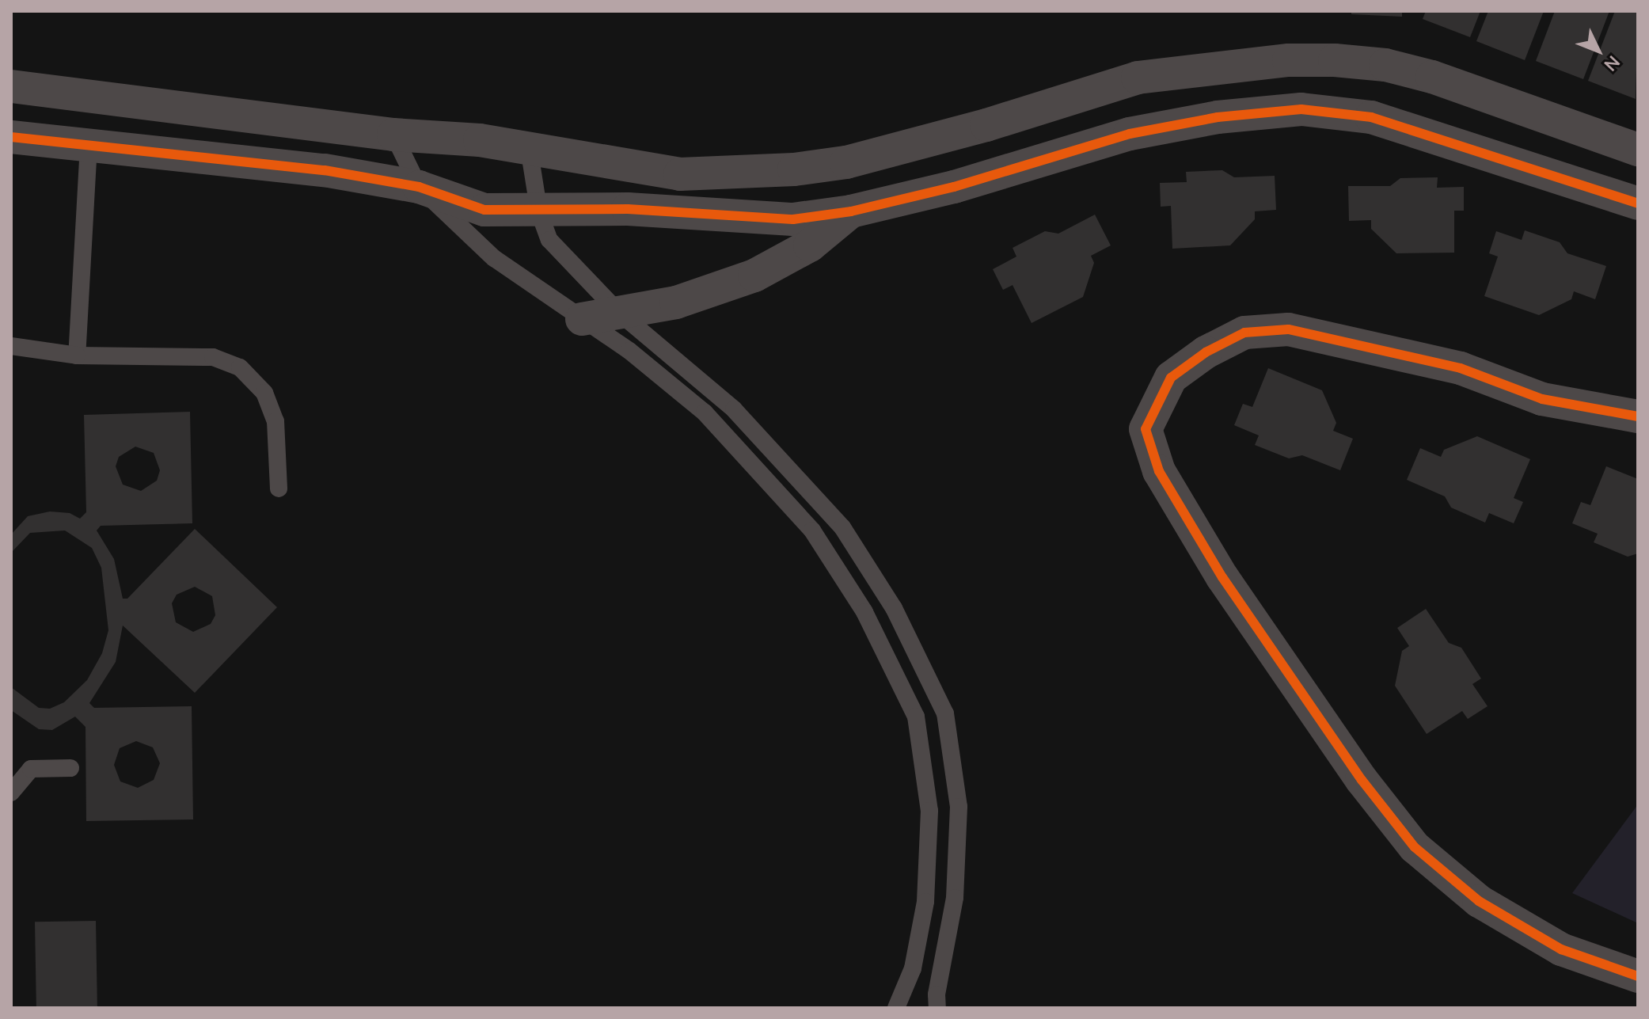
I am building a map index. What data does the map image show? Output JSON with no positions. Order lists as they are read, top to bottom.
{
  "north": "bottom right"
}
